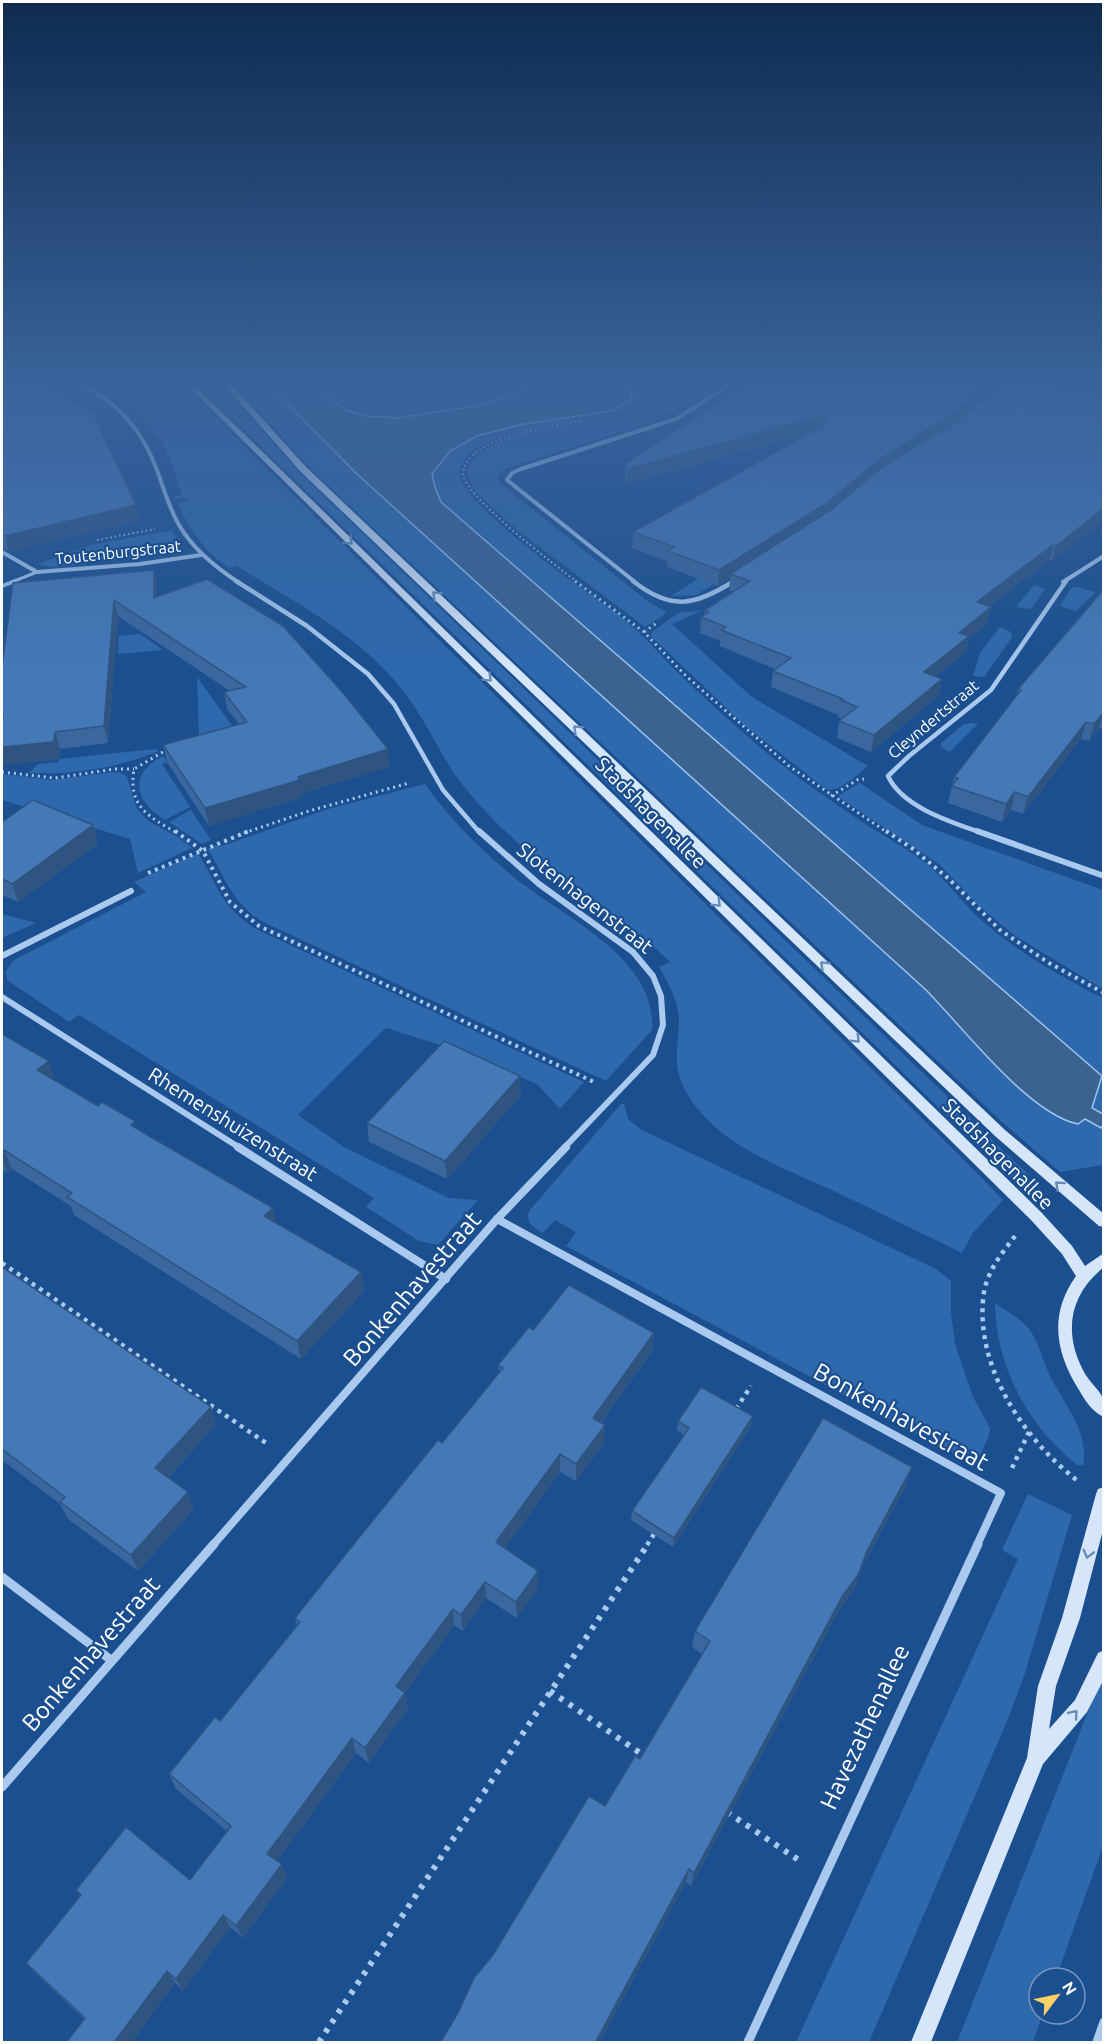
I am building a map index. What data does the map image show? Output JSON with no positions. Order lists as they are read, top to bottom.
{
  "streets": {
    "main road": ["Stadshagenallee"],
    "street": [
      "Toutenburgstraat",
      "Cleyndertstraat",
      "Slotenhagenstraat",
      "Rhemenshuizenstraat",
      "Bonkenhavestraat",
      "Havezathenallee"
    ]
  },
  "crossings": [
    ["Toutenburgstraat", "Slotenhagenstraat"],
    ["Slotenhagenstraat", "Bonkenhavestraat"],
    ["Rhemenshuizenstraat", "Bonkenhavestraat"],
    ["Bonkenhavestraat", "Havezathenallee"]
  ],
  "north": "top right"
}
